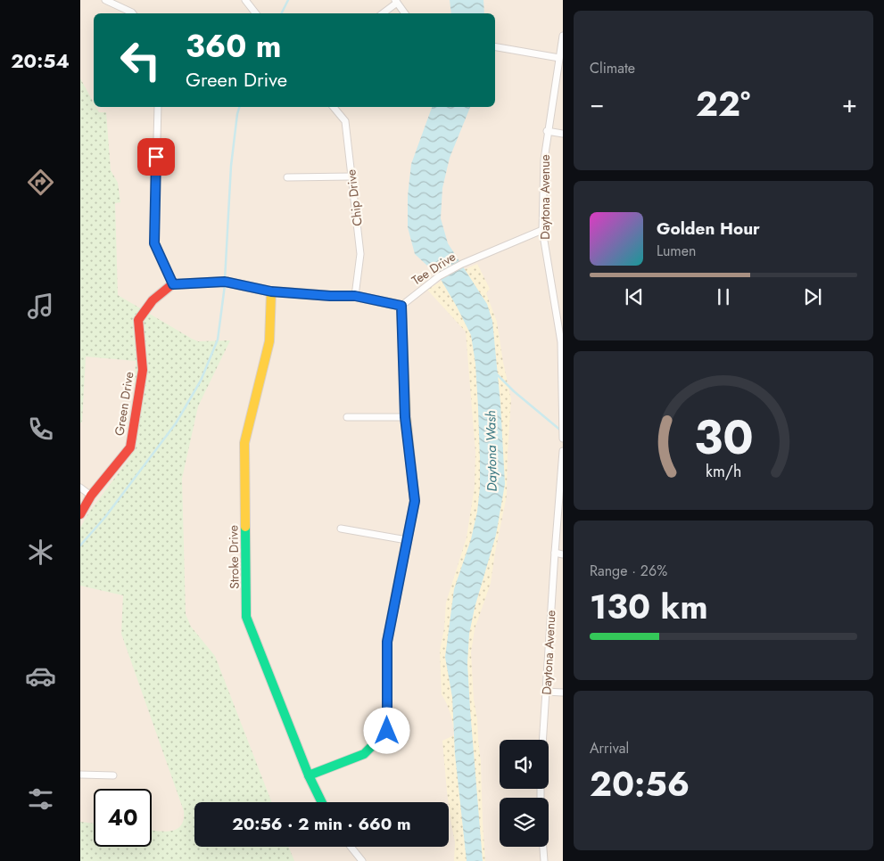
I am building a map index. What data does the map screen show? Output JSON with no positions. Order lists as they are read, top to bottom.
{
  "streets": {
    "street": [
      "Daytona Avenue",
      "Chip Drive",
      "Tee Drive",
      "Green Drive",
      "Stroke Drive"
    ]
  },
  "crossings": [
    ["Daytona Avenue", "Tee Drive"]
  ],
  "water": ["Daytona Wash"],
  "page": {
    "tabs": "20:54",
    "tile": [
      "Climate",
      ["Range · 26%", "130 km"],
      ["Arrival", "20:56"]
    ],
    "turn": ["360 m", "Green Drive"],
    "heat": ["−", "22°", "+"],
    "song": ["Golden Hour", "Lumen"],
    "limit": "40",
    "trip": "20:56 · 2 min · 660 m",
    "gauge": ["30", "km/h"]
  }
}
